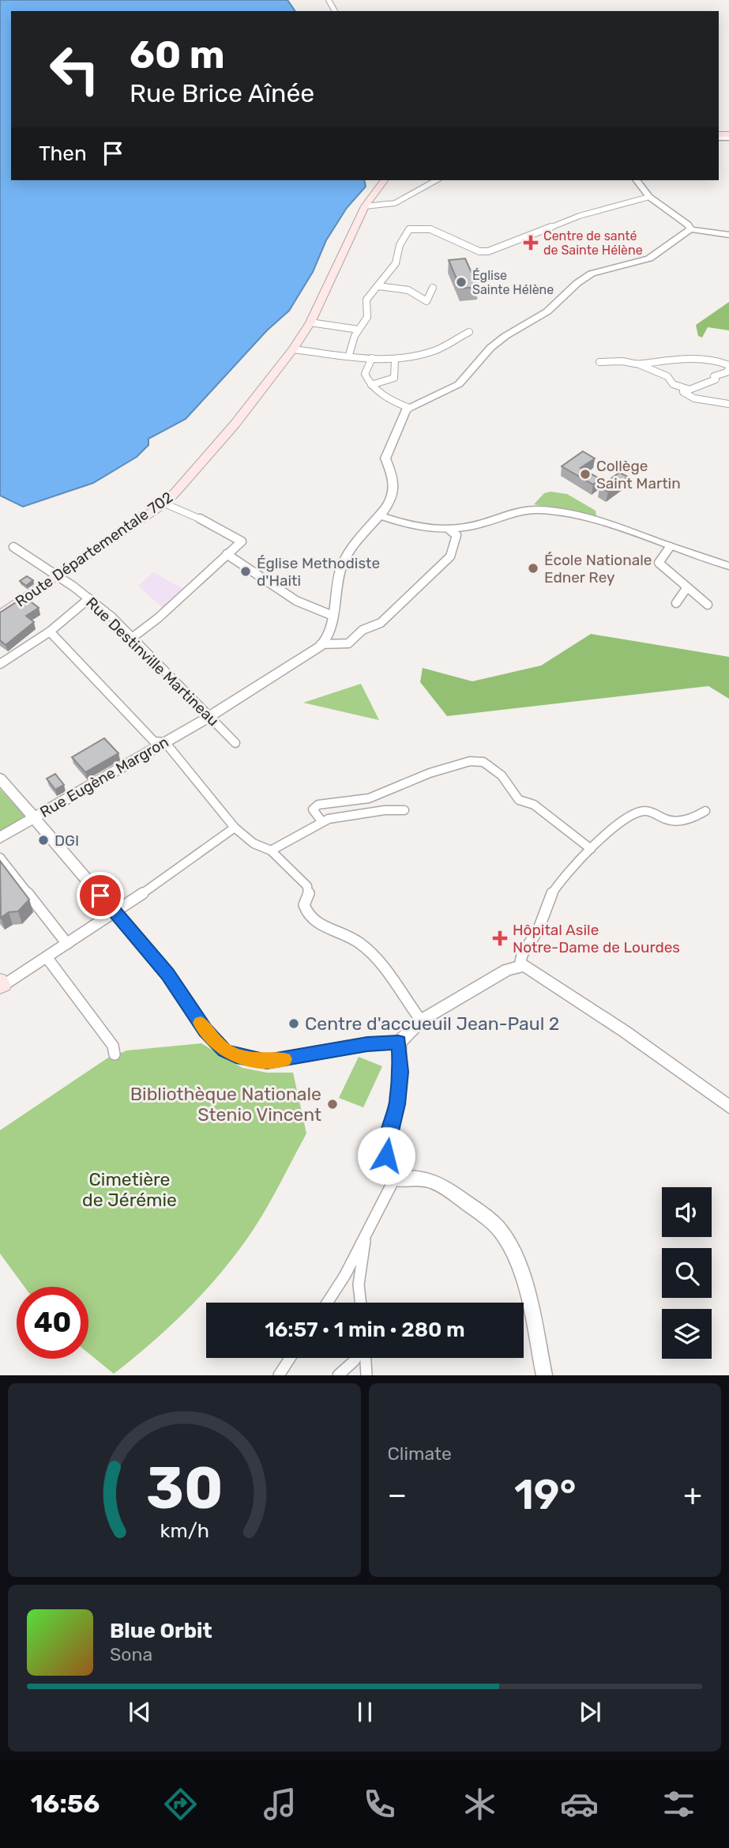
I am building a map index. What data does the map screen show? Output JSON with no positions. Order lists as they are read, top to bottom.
{
  "streets": {
    "main road": ["Route Départementale 702"],
    "street": ["Rue Destinville Martineau", "Rue Eugène Margron"]
  },
  "crossings": [
    ["Route Départementale 702", "Rue Destinville Martineau"],
    ["Rue Destinville Martineau", "Rue Eugène Margron"]
  ],
  "parks": ["Cimetière de Jérémie"],
  "places": {
    "health": ["Centre de santé de Sainte Hélène", "Hôpital Asile Notre-Dame de Lourdes"],
    "other": [
      "Église Sainte Hélène",
      "Collège Saint Martin",
      "École Nationale Edner Rey",
      "Église Methodiste d'Haiti",
      "DGI",
      "Centre d'accueuil Jean-Paul 2",
      "Bibliothèque Nationale Stenio Vincent"
    ]
  },
  "page": {
    "turn": ["60 m", "Rue Brice Aînée"],
    "then": "Then",
    "limit": "40",
    "trip": "16:57 · 1 min · 280 m",
    "tile": "Climate",
    "heat": ["−", "19°", "+"],
    "song": ["Blue Orbit", "Sona"],
    "tabs": "16:56",
    "gauge": ["30", "km/h"]
  }
}
